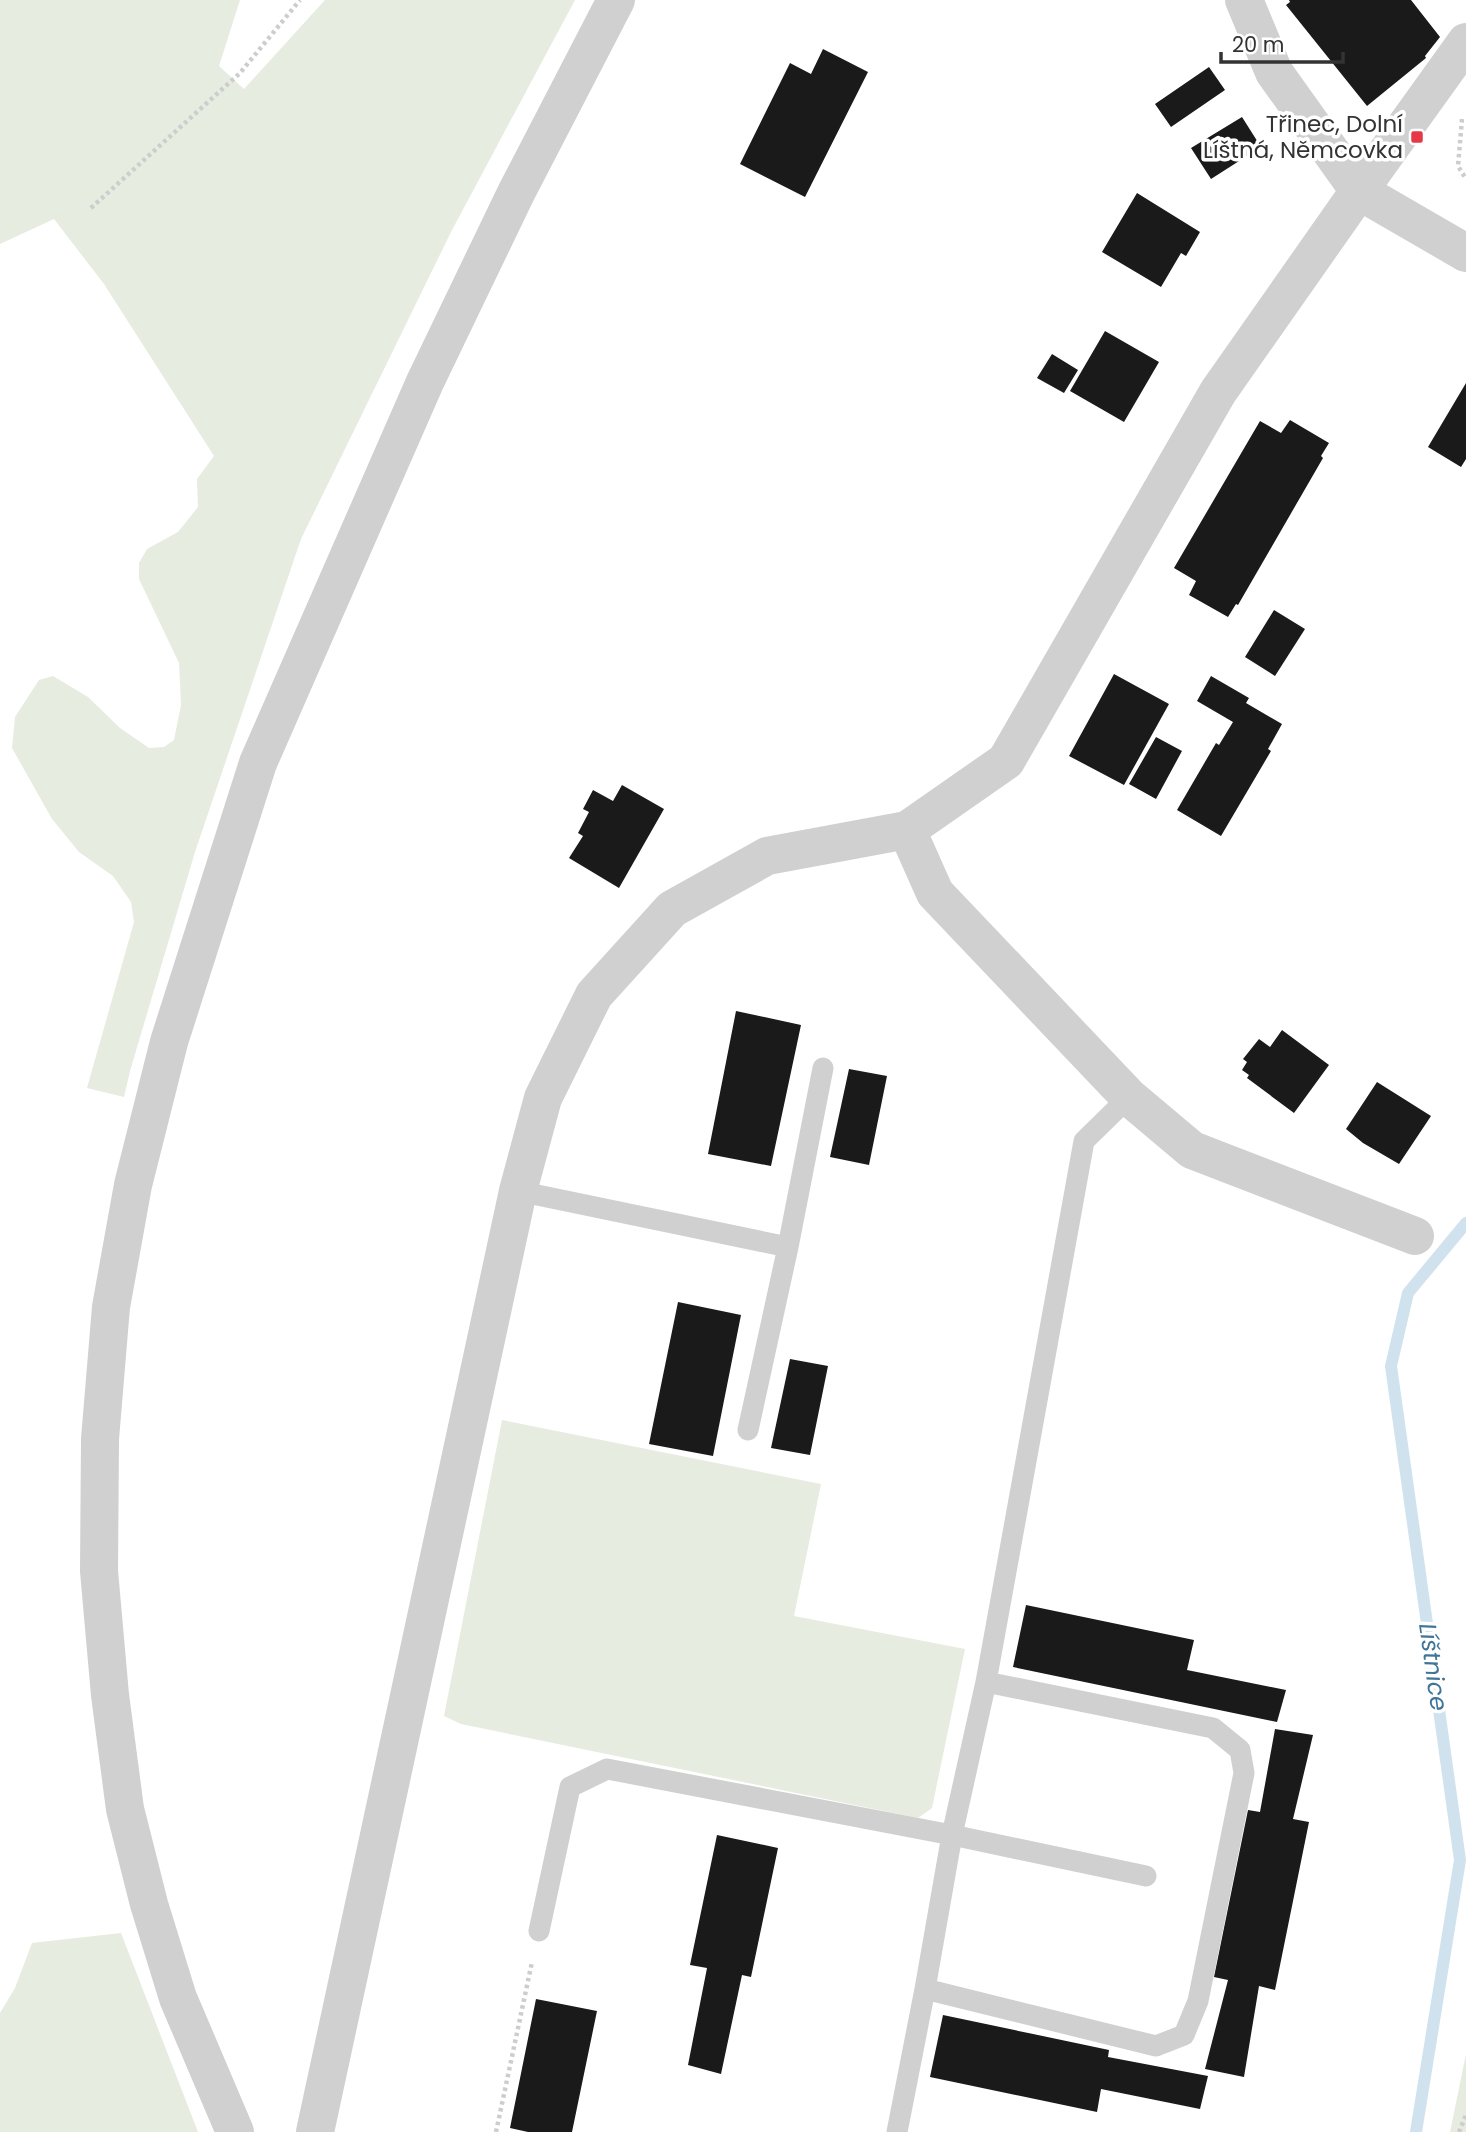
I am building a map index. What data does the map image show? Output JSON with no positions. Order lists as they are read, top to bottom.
{
  "water": ["Líštnice"],
  "places": {
    "transit": ["Třinec, Dolní Líštná, Němcovka"]
  },
  "scale_bar": "20 m"
}
